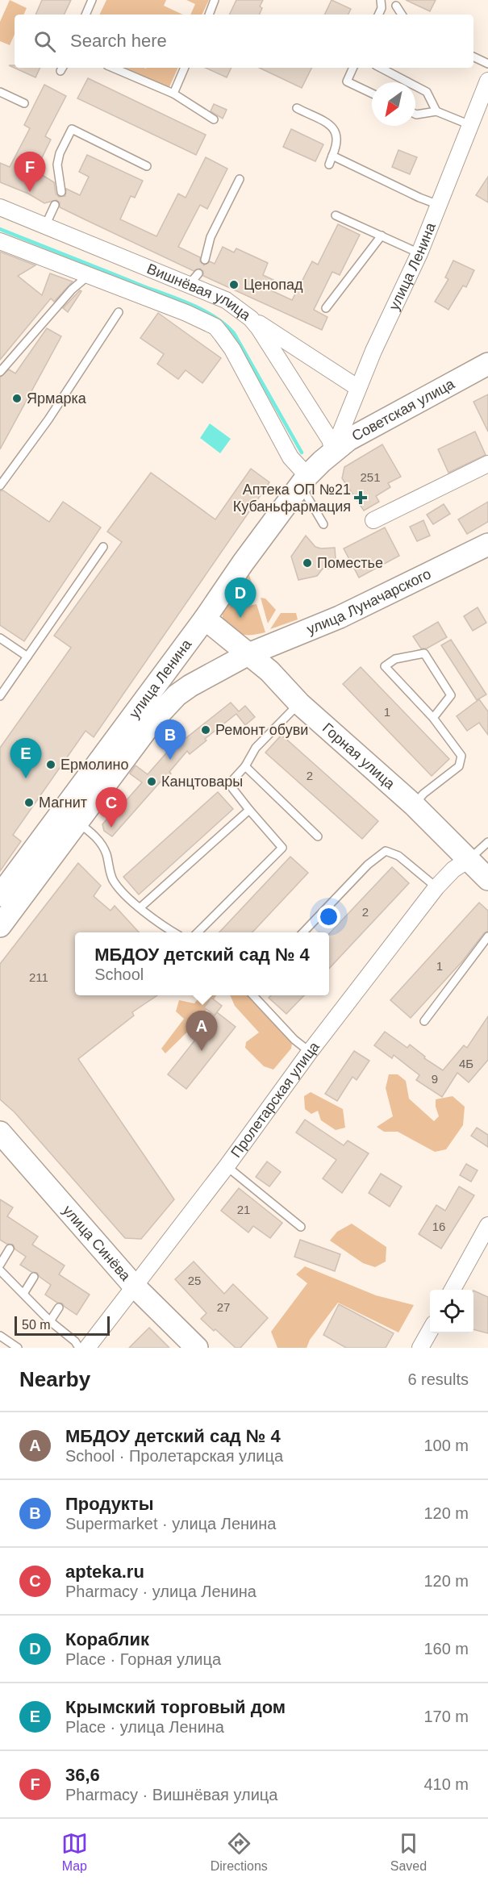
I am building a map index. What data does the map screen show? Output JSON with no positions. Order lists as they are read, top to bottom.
{
  "streets": {
    "main road": [
      "улица Ленина",
      "Советская улица",
      "улица Луначарского",
      "Горная улица",
      "улица Синёва"
    ],
    "street": ["Вишнёвая улица", "Пролетарская улица"]
  },
  "crossings": [
    ["улица Ленина", "Вишнёвая улица"],
    ["улица Ленина", "Советская улица"],
    ["улица Ленина", "улица Луначарского"],
    ["улица Ленина", "Горная улица"],
    ["Вишнёвая улица", "Советская улица"],
    ["улица Луначарского", "Горная улица"],
    ["Горная улица", "Пролетарская улица"],
    ["Пролетарская улица", "улица Синёва"]
  ],
  "places": {
    "other": [
      "Ценопад",
      "Ярмарка",
      "Поместье",
      "Ремонт обуви",
      "Ермолино",
      "Канцтовары",
      "Магнит"
    ],
    "health": ["Аптека ОП №21 Кубаньфармация"]
  },
  "house_numbers": [
    "251",
    "1",
    "2",
    "2",
    "1",
    "211",
    "4Б",
    "9",
    "21",
    "16",
    "25",
    "27"
  ],
  "scale_bar": "50 m",
  "north": "bottom left",
  "page": {
    "search": "Search here",
    "pins": [
      "F",
      "D",
      "B",
      "E",
      "C",
      "A"
    ],
    "popup": ["МБДОУ детский сад № 4", "School"],
    "scale": "50 m",
    "heading": ["Nearby", "6 results"],
    "list": [
      {
        "mark": "A",
        "name": "МБДОУ детский сад № 4",
        "note": "School · Пролетарская улица",
        "value": "100 m"
      },
      {
        "mark": "B",
        "name": "Продукты",
        "note": "Supermarket · улица Ленина",
        "value": "120 m"
      },
      {
        "mark": "C",
        "name": "apteka.ru",
        "note": "Pharmacy · улица Ленина",
        "value": "120 m"
      },
      {
        "mark": "D",
        "name": "Кораблик",
        "note": "Place · Горная улица",
        "value": "160 m"
      },
      {
        "mark": "E",
        "name": "Крымский торговый дом",
        "note": "Place · улица Ленина",
        "value": "170 m"
      },
      {
        "mark": "F",
        "name": "36,6",
        "note": "Pharmacy · Вишнёвая улица",
        "value": "410 m"
      }
    ],
    "nav": ["Map", "Directions", "Saved"]
  }
}
